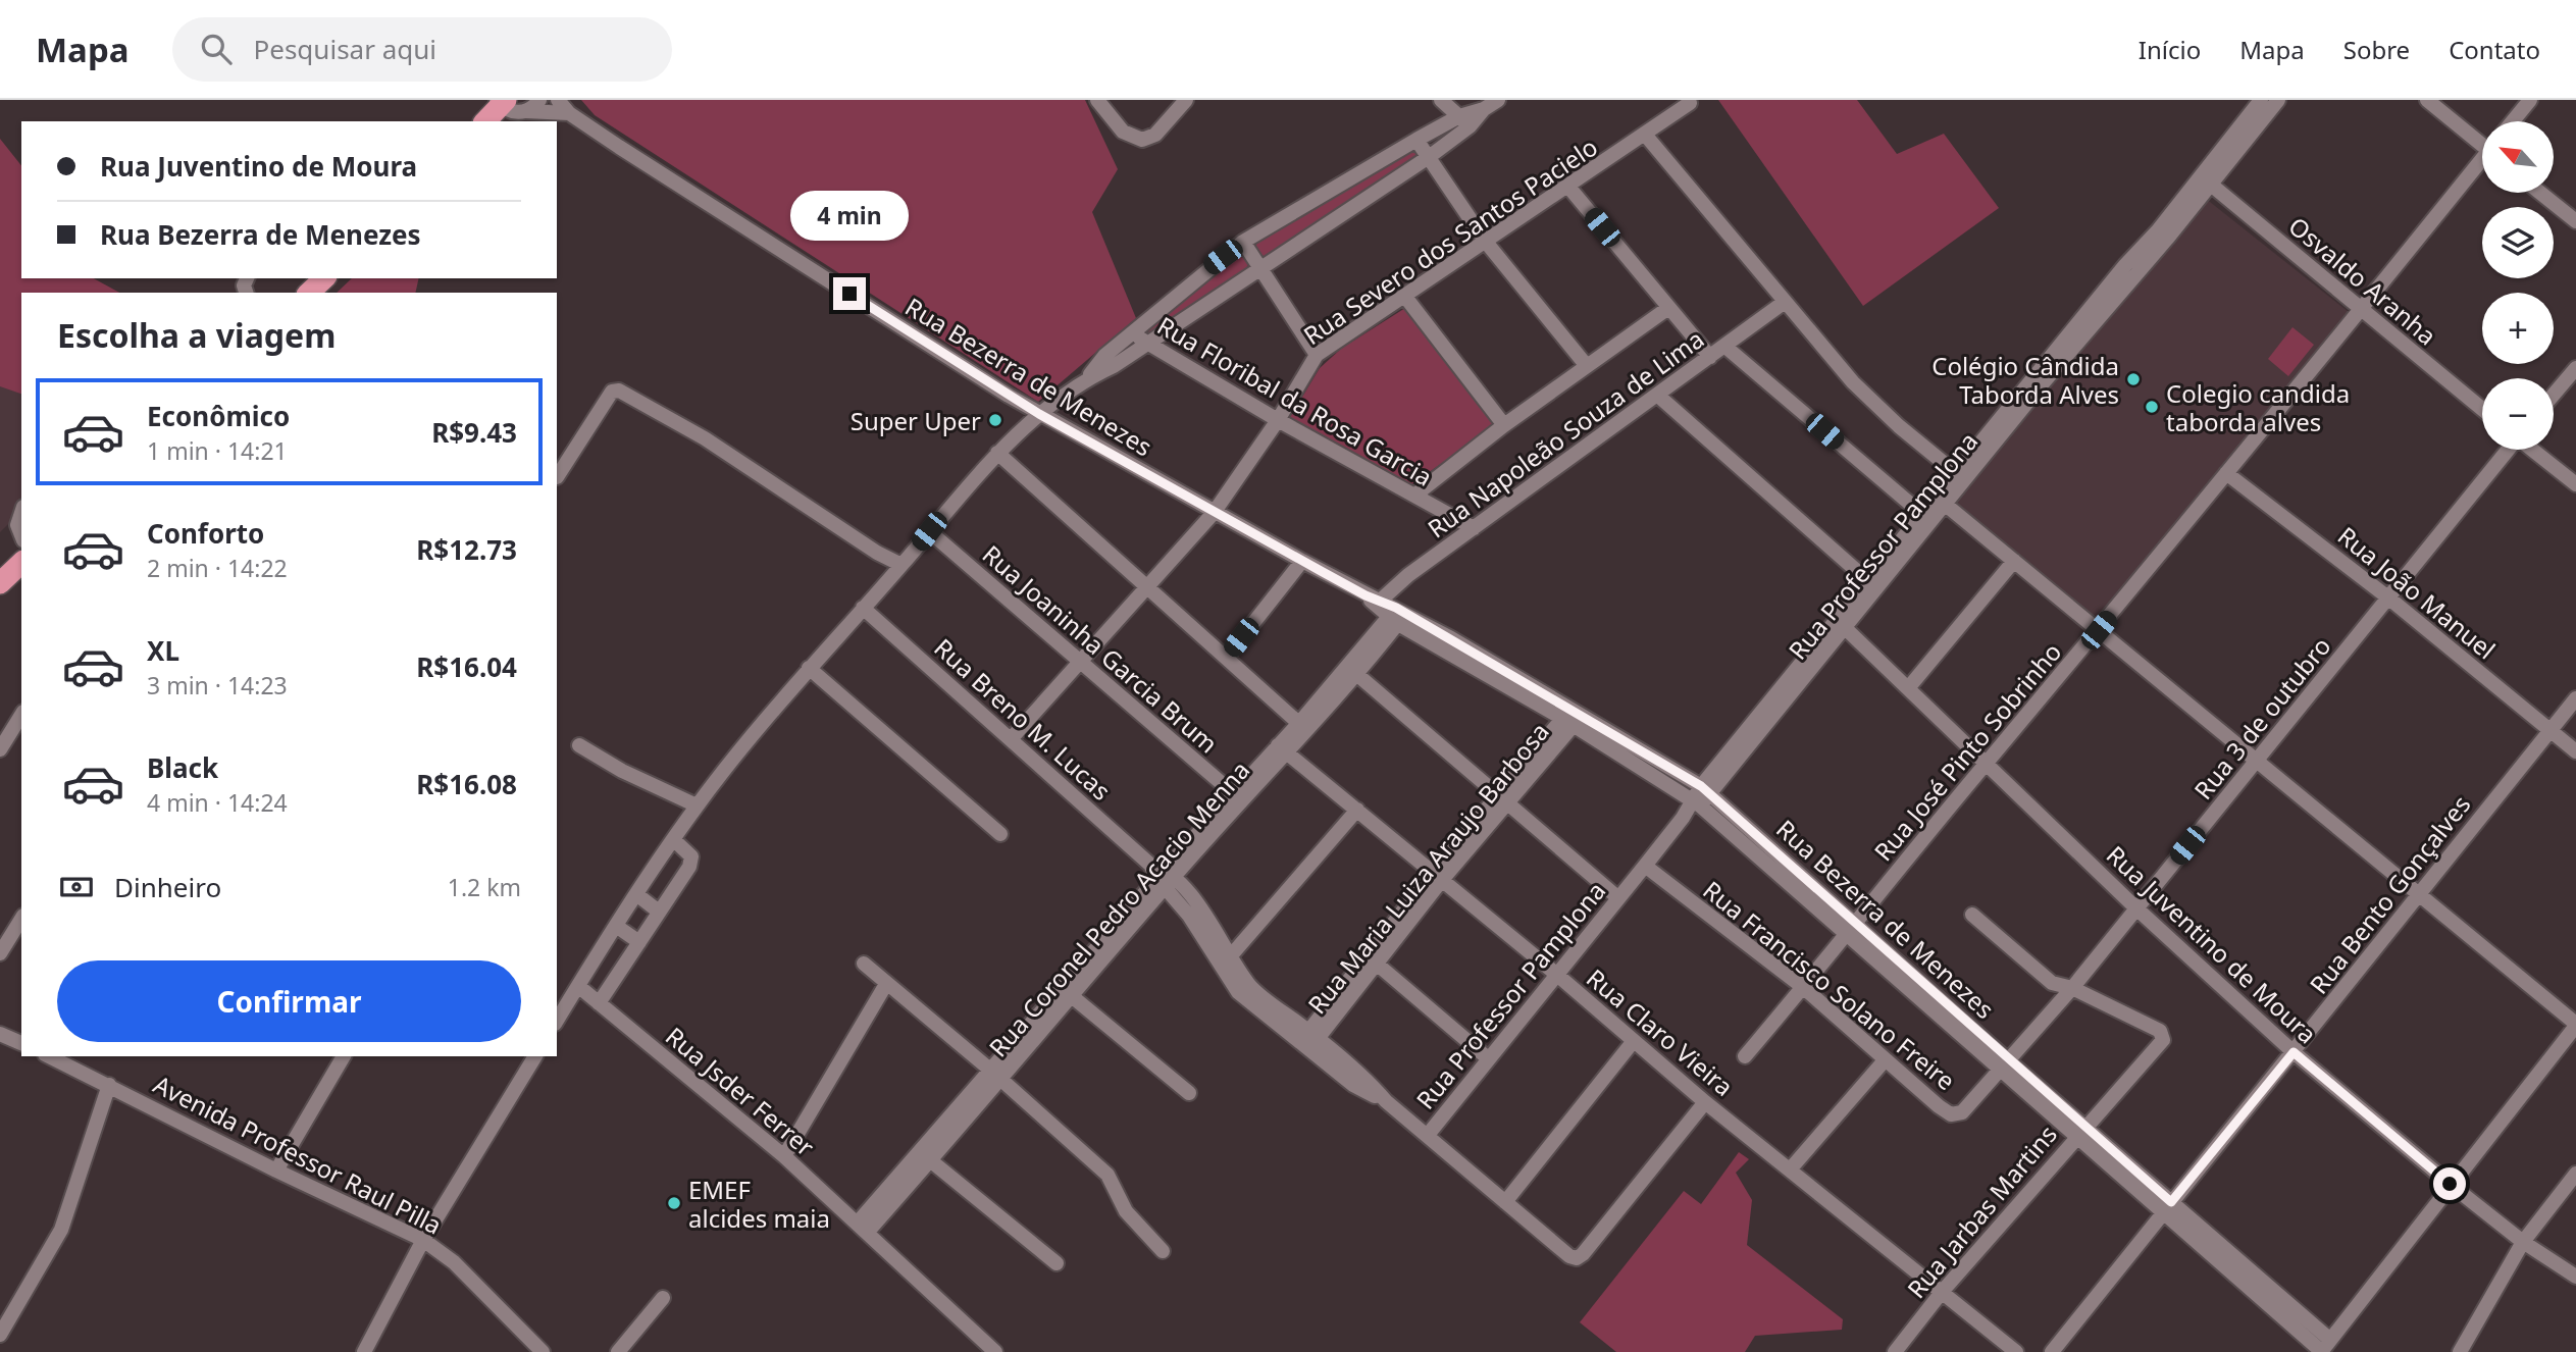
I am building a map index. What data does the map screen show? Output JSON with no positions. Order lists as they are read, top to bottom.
{
  "streets": {
    "street": [
      "Rua Severo dos Santos Pacielo",
      "Osvaldo Aranha",
      "Rua Bezerra de Menezes",
      "Rua Floribal da Rosa Garcia",
      "Rua Napoleão Souza de Lima",
      "Rua Professor Pamplona",
      "Rua João Manuel",
      "Rua Joaninha Garcia Brum",
      "Rua 3 de outubro",
      "Rua Breno M. Lucas",
      "Rua José Pinto Sobrinho",
      "Rua Maria Luiza Araujo Barbosa",
      "Rua Bento Gonçalves",
      "Rua Coronel Pedro Acacio Menna",
      "Rua Juventino de Moura",
      "Rua Francisco Solano Freire",
      "Rua Claro Vieira",
      "Rua Jsder Ferrer",
      "Avenida Professor Raul Pilla",
      "Rua Jarbas Martins"
    ]
  },
  "crossings": [
    ["Rua Severo dos Santos Pacielo", "Rua Bezerra de Menezes"],
    ["Rua Severo dos Santos Pacielo", "Rua Floribal da Rosa Garcia"],
    ["Rua Severo dos Santos Pacielo", "Rua Joaninha Garcia Brum"],
    ["Rua Severo dos Santos Pacielo", "Rua Breno M. Lucas"],
    ["Osvaldo Aranha", "Rua Professor Pamplona"],
    ["Osvaldo Aranha", "Rua José Pinto Sobrinho"],
    ["Rua Bezerra de Menezes", "Rua Napoleão Souza de Lima"],
    ["Rua Bezerra de Menezes", "Rua Professor Pamplona"],
    ["Rua Bezerra de Menezes", "Rua 3 de outubro"],
    ["Rua Bezerra de Menezes", "Rua José Pinto Sobrinho"],
    ["Rua Bezerra de Menezes", "Rua Maria Luiza Araujo Barbosa"],
    ["Rua Bezerra de Menezes", "Rua Bento Gonçalves"],
    ["Rua Bezerra de Menezes", "Rua Coronel Pedro Acacio Menna"],
    ["Rua Bezerra de Menezes", "Rua Jarbas Martins"],
    ["Rua Floribal da Rosa Garcia", "Rua Napoleão Souza de Lima"],
    ["Rua Professor Pamplona", "Rua Breno M. Lucas"],
    ["Rua Professor Pamplona", "Rua Juventino de Moura"],
    ["Rua Professor Pamplona", "Rua Francisco Solano Freire"],
    ["Rua Professor Pamplona", "Rua Claro Vieira"],
    ["Rua João Manuel", "Rua 3 de outubro"],
    ["Rua João Manuel", "Rua José Pinto Sobrinho"],
    ["Rua João Manuel", "Rua Bento Gonçalves"],
    ["Rua Joaninha Garcia Brum", "Rua Coronel Pedro Acacio Menna"],
    ["Rua 3 de outubro", "Rua Juventino de Moura"],
    ["Rua 3 de outubro", "Rua Francisco Solano Freire"],
    ["Rua 3 de outubro", "Rua Jarbas Martins"],
    ["Rua Breno M. Lucas", "Rua Maria Luiza Araujo Barbosa"],
    ["Rua Breno M. Lucas", "Rua Coronel Pedro Acacio Menna"],
    ["Rua Breno M. Lucas", "Rua Claro Vieira"],
    ["Rua José Pinto Sobrinho", "Rua Juventino de Moura"],
    ["Rua José Pinto Sobrinho", "Rua Francisco Solano Freire"],
    ["Rua Maria Luiza Araujo Barbosa", "Rua Claro Vieira"],
    ["Rua Bento Gonçalves", "Rua Juventino de Moura"],
    ["Rua Coronel Pedro Acacio Menna", "Rua Claro Vieira"],
    ["Rua Coronel Pedro Acacio Menna", "Rua Jsder Ferrer"],
    ["Rua Claro Vieira", "Rua Jarbas Martins"]
  ],
  "places": [
    "Colégio Cândida Taborda Alves",
    "Colegio candida taborda alves",
    "Super Uper",
    "EMEF alcides maia"
  ],
  "north": "top left",
  "page": {
    "header": "Mapa",
    "search": "Pesquisar aqui",
    "nav": [
      "Início",
      "Mapa",
      "Sobre",
      "Contato"
    ],
    "map_buttons": ["+", "−"],
    "banner": ["Rua Juventino de Moura", "Rua Bezerra de Menezes"],
    "bubble": "4 min",
    "heading": "Escolha a viagem",
    "list": [
      {
        "name": "Econômico",
        "note": "1 min · 14:21",
        "value": "R$9.43"
      },
      {
        "name": "Conforto",
        "note": "2 min · 14:22",
        "value": "R$12.73"
      },
      {
        "name": "XL",
        "note": "3 min · 14:23",
        "value": "R$16.04"
      },
      {
        "name": "Black",
        "note": "4 min · 14:24",
        "value": "R$16.08"
      }
    ],
    "pay": ["Dinheiro", "1.2 km"],
    "buttons": "Confirmar"
  }
}
